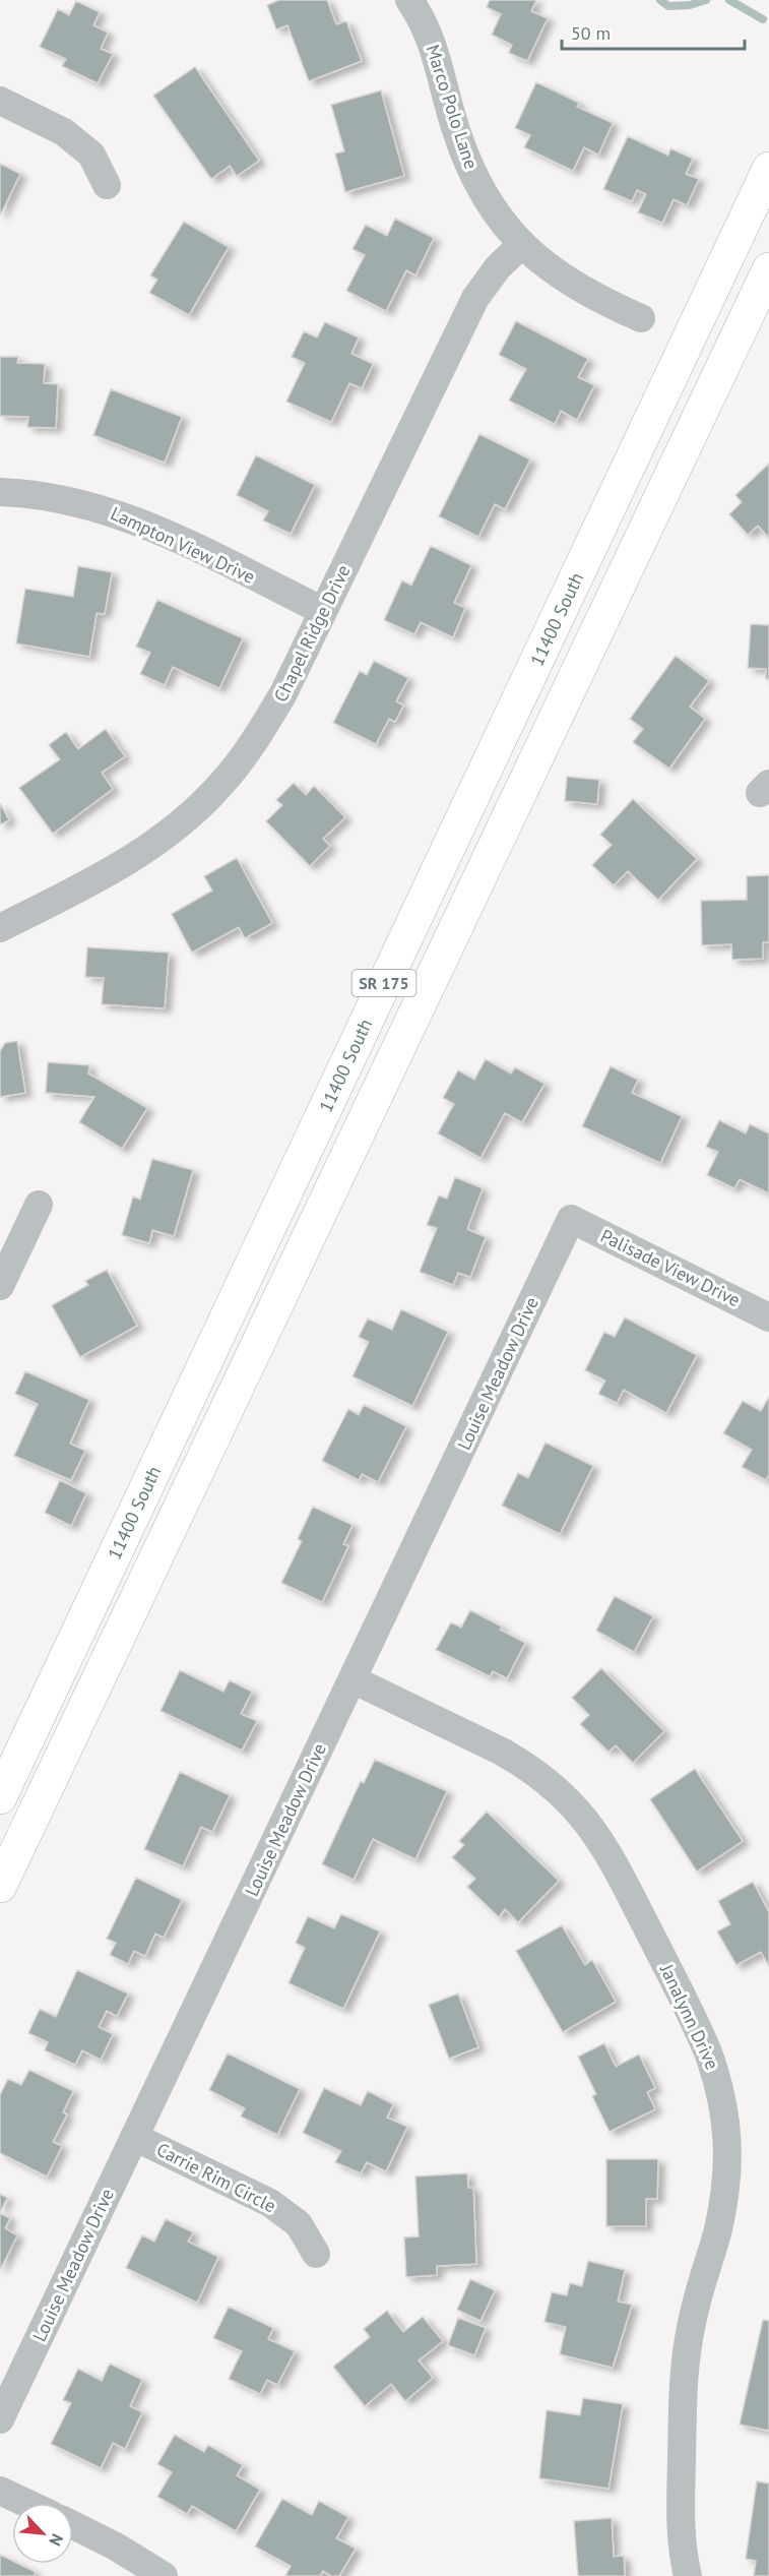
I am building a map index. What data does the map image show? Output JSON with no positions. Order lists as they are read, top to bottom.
{
  "streets": {
    "main road": ["11400 South", "SR 175"],
    "street": [
      "Marco Polo Lane",
      "Lampton View Drive",
      "Chapel Ridge Drive",
      "Palisade View Drive",
      "Louise Meadow Drive",
      "Janalynn Drive",
      "Carrie Rim Circle"
    ]
  },
  "crossings": [
    ["Marco Polo Lane", "Chapel Ridge Drive"],
    ["Lampton View Drive", "Chapel Ridge Drive"],
    ["Palisade View Drive", "Louise Meadow Drive"],
    ["Louise Meadow Drive", "Janalynn Drive"],
    ["Louise Meadow Drive", "Carrie Rim Circle"]
  ],
  "scale_bar": "50 m",
  "north": "bottom right"
}
